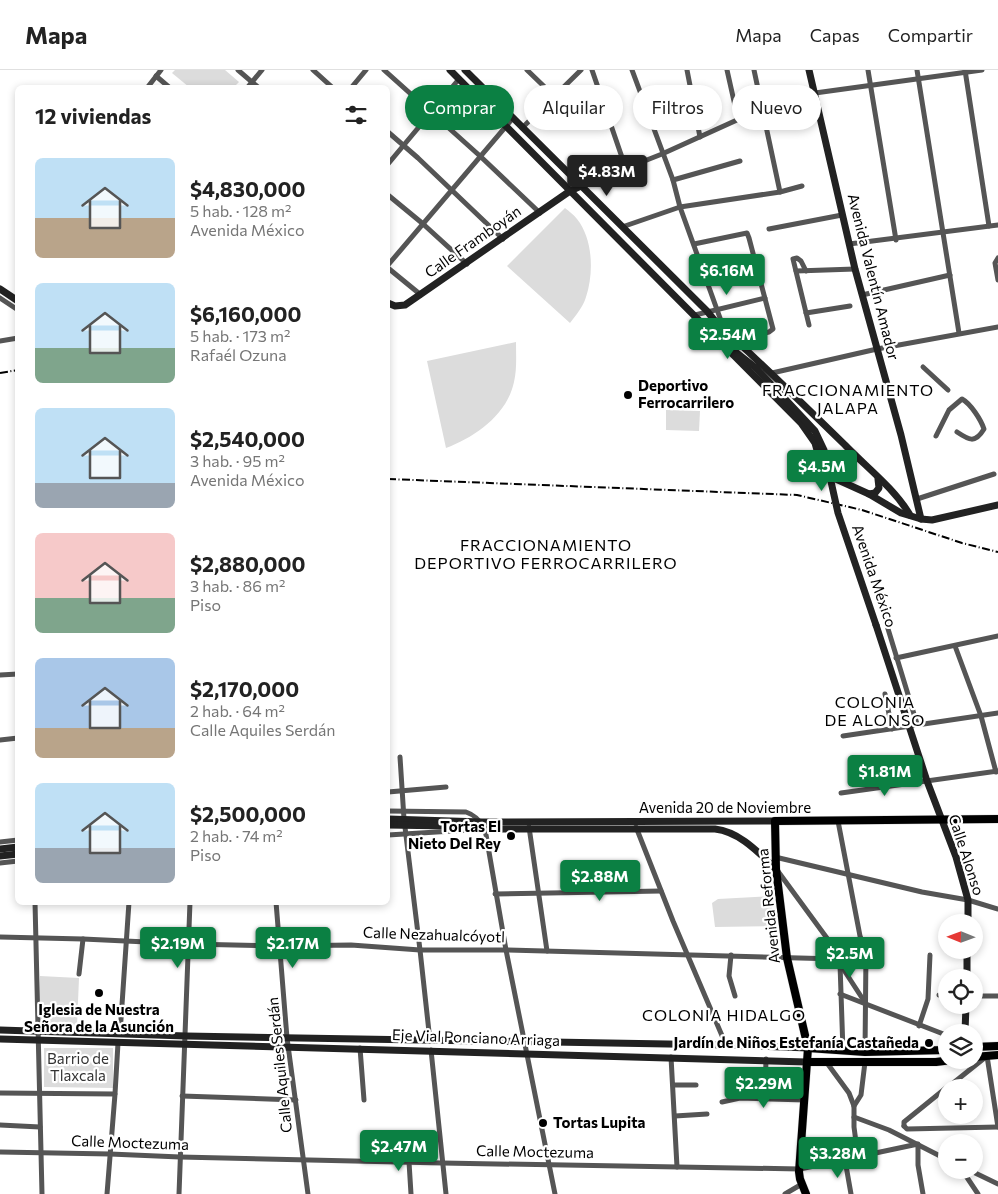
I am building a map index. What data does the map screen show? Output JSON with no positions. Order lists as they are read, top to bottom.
{
  "streets": {
    "main road": ["Avenida 20 de Noviembre", "Avenida Reforma", "Eje Vial Ponciano Arriaga"],
    "street": [
      "Calle Framboyán",
      "Avenida Valentín Amador",
      "Avenida México",
      "Calle Alonso",
      "Calle Nezahualcóyotl",
      "Calle Aquiles Serdán",
      "Calle Moctezuma"
    ]
  },
  "crossings": [
    ["Calle Framboyán", "Avenida México"],
    ["Avenida Valentín Amador", "Avenida México"],
    ["Avenida México", "Calle Alonso"],
    ["Avenida 20 de Noviembre", "Calle Alonso"],
    ["Avenida 20 de Noviembre", "Avenida Reforma"],
    ["Avenida Reforma", "Calle Nezahualcóyotl"],
    ["Avenida Reforma", "Eje Vial Ponciano Arriaga"],
    ["Avenida Reforma", "Calle Moctezuma"],
    ["Calle Nezahualcóyotl", "Calle Aquiles Serdán"],
    ["Eje Vial Ponciano Arriaga", "Calle Aquiles Serdán"],
    ["Calle Aquiles Serdán", "Calle Moctezuma"]
  ],
  "districts": [
    "FRACCIONAMIENTO JALAPA",
    "FRACCIONAMIENTO DEPORTIVO FERROCARRILERO",
    "COLONIA DE ALONSO",
    "COLONIA HIDALGO"
  ],
  "parks": ["Barrio de Tlaxcala"],
  "places": [
    "Deportivo Ferrocarrilero",
    "Tortas El Nieto Del Rey",
    "Iglesia de Nuestra Señora de la Asunción",
    "Jardín de Niños Estefanía Castañeda",
    "Tortas Lupita"
  ],
  "north": "left",
  "page": {
    "header": "Mapa",
    "nav": ["Mapa", "Capas", "Compartir"],
    "chip": [
      "Comprar",
      "Alquilar",
      "Filtros",
      "Nuevo"
    ],
    "heading": "12 viviendas",
    "list": [
      {
        "name": "$4,830,000",
        "note": "5 hab. · 128 m² · Avenida México"
      },
      {
        "name": "$6,160,000",
        "note": "5 hab. · 173 m² · Rafaél Ozuna"
      },
      {
        "name": "$2,540,000",
        "note": "3 hab. · 95 m² · Avenida México"
      },
      {
        "name": "$2,880,000",
        "note": "3 hab. · 86 m² · Piso"
      },
      {
        "name": "$2,170,000",
        "note": "2 hab. · 64 m² · Calle Aquiles Serdán"
      },
      {
        "name": "$2,500,000",
        "note": "2 hab. · 74 m² · Piso"
      }
    ],
    "price": [
      "$4.83M",
      "$6.16M",
      "$2.54M",
      "$4.5M",
      "$1.81M",
      "$2.88M",
      "$2.19M",
      "$2.17M",
      "$2.5M",
      "$2.29M",
      "$2.47M",
      "$3.28M"
    ],
    "map_buttons": ["+", "−"]
  }
}
